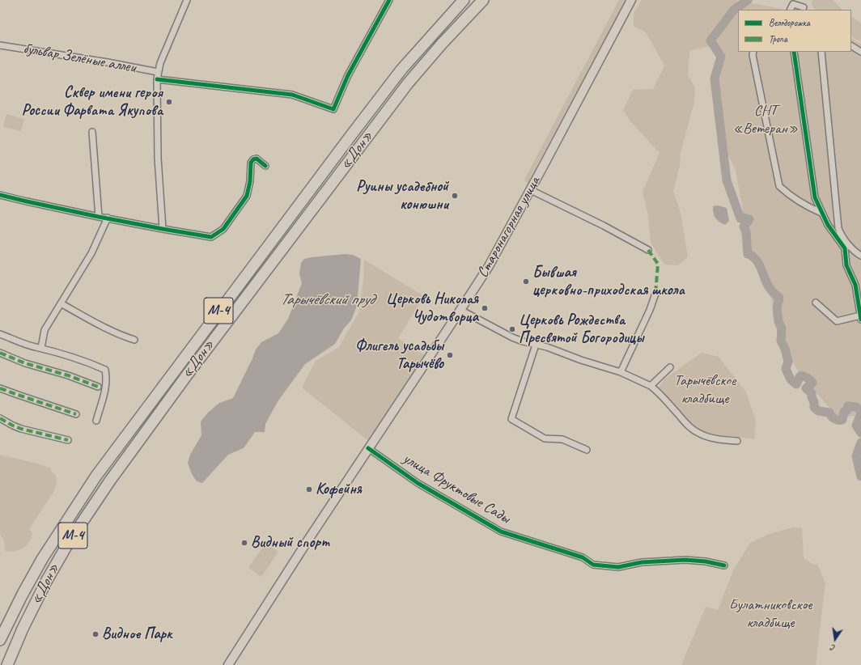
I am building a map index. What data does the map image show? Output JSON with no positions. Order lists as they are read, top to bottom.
{
  "streets": {
    "highway": ["«Дон»", "М-4"],
    "main road": ["Старонагорная улица"],
    "street": ["бульвар Зелёные аллеи", "улица Фруктовые Сады"]
  },
  "crossings": [
    ["Старонагорная улица", "улица Фруктовые Сады"]
  ],
  "water": ["Тарычёвский пруд"],
  "parks": ["СНТ «Ветеран»", "Тарычёвское кладбище", "Булатниковское кладбище"],
  "places": [
    "Сквер имени героя России Фарвата Якупова",
    "Руины усадебной конюшни",
    "Бывшая церковно-приходская школа",
    "Церковь Николая Чудотворца",
    "Церковь Рождества Пресвятой Богородицы",
    "Флигель усадьбы Тарычёво",
    "Кофейня",
    "Видный спорт",
    "Видное Парк"
  ],
  "legend": ["Велодорожка", "Тропа"],
  "north": "bottom"
}
